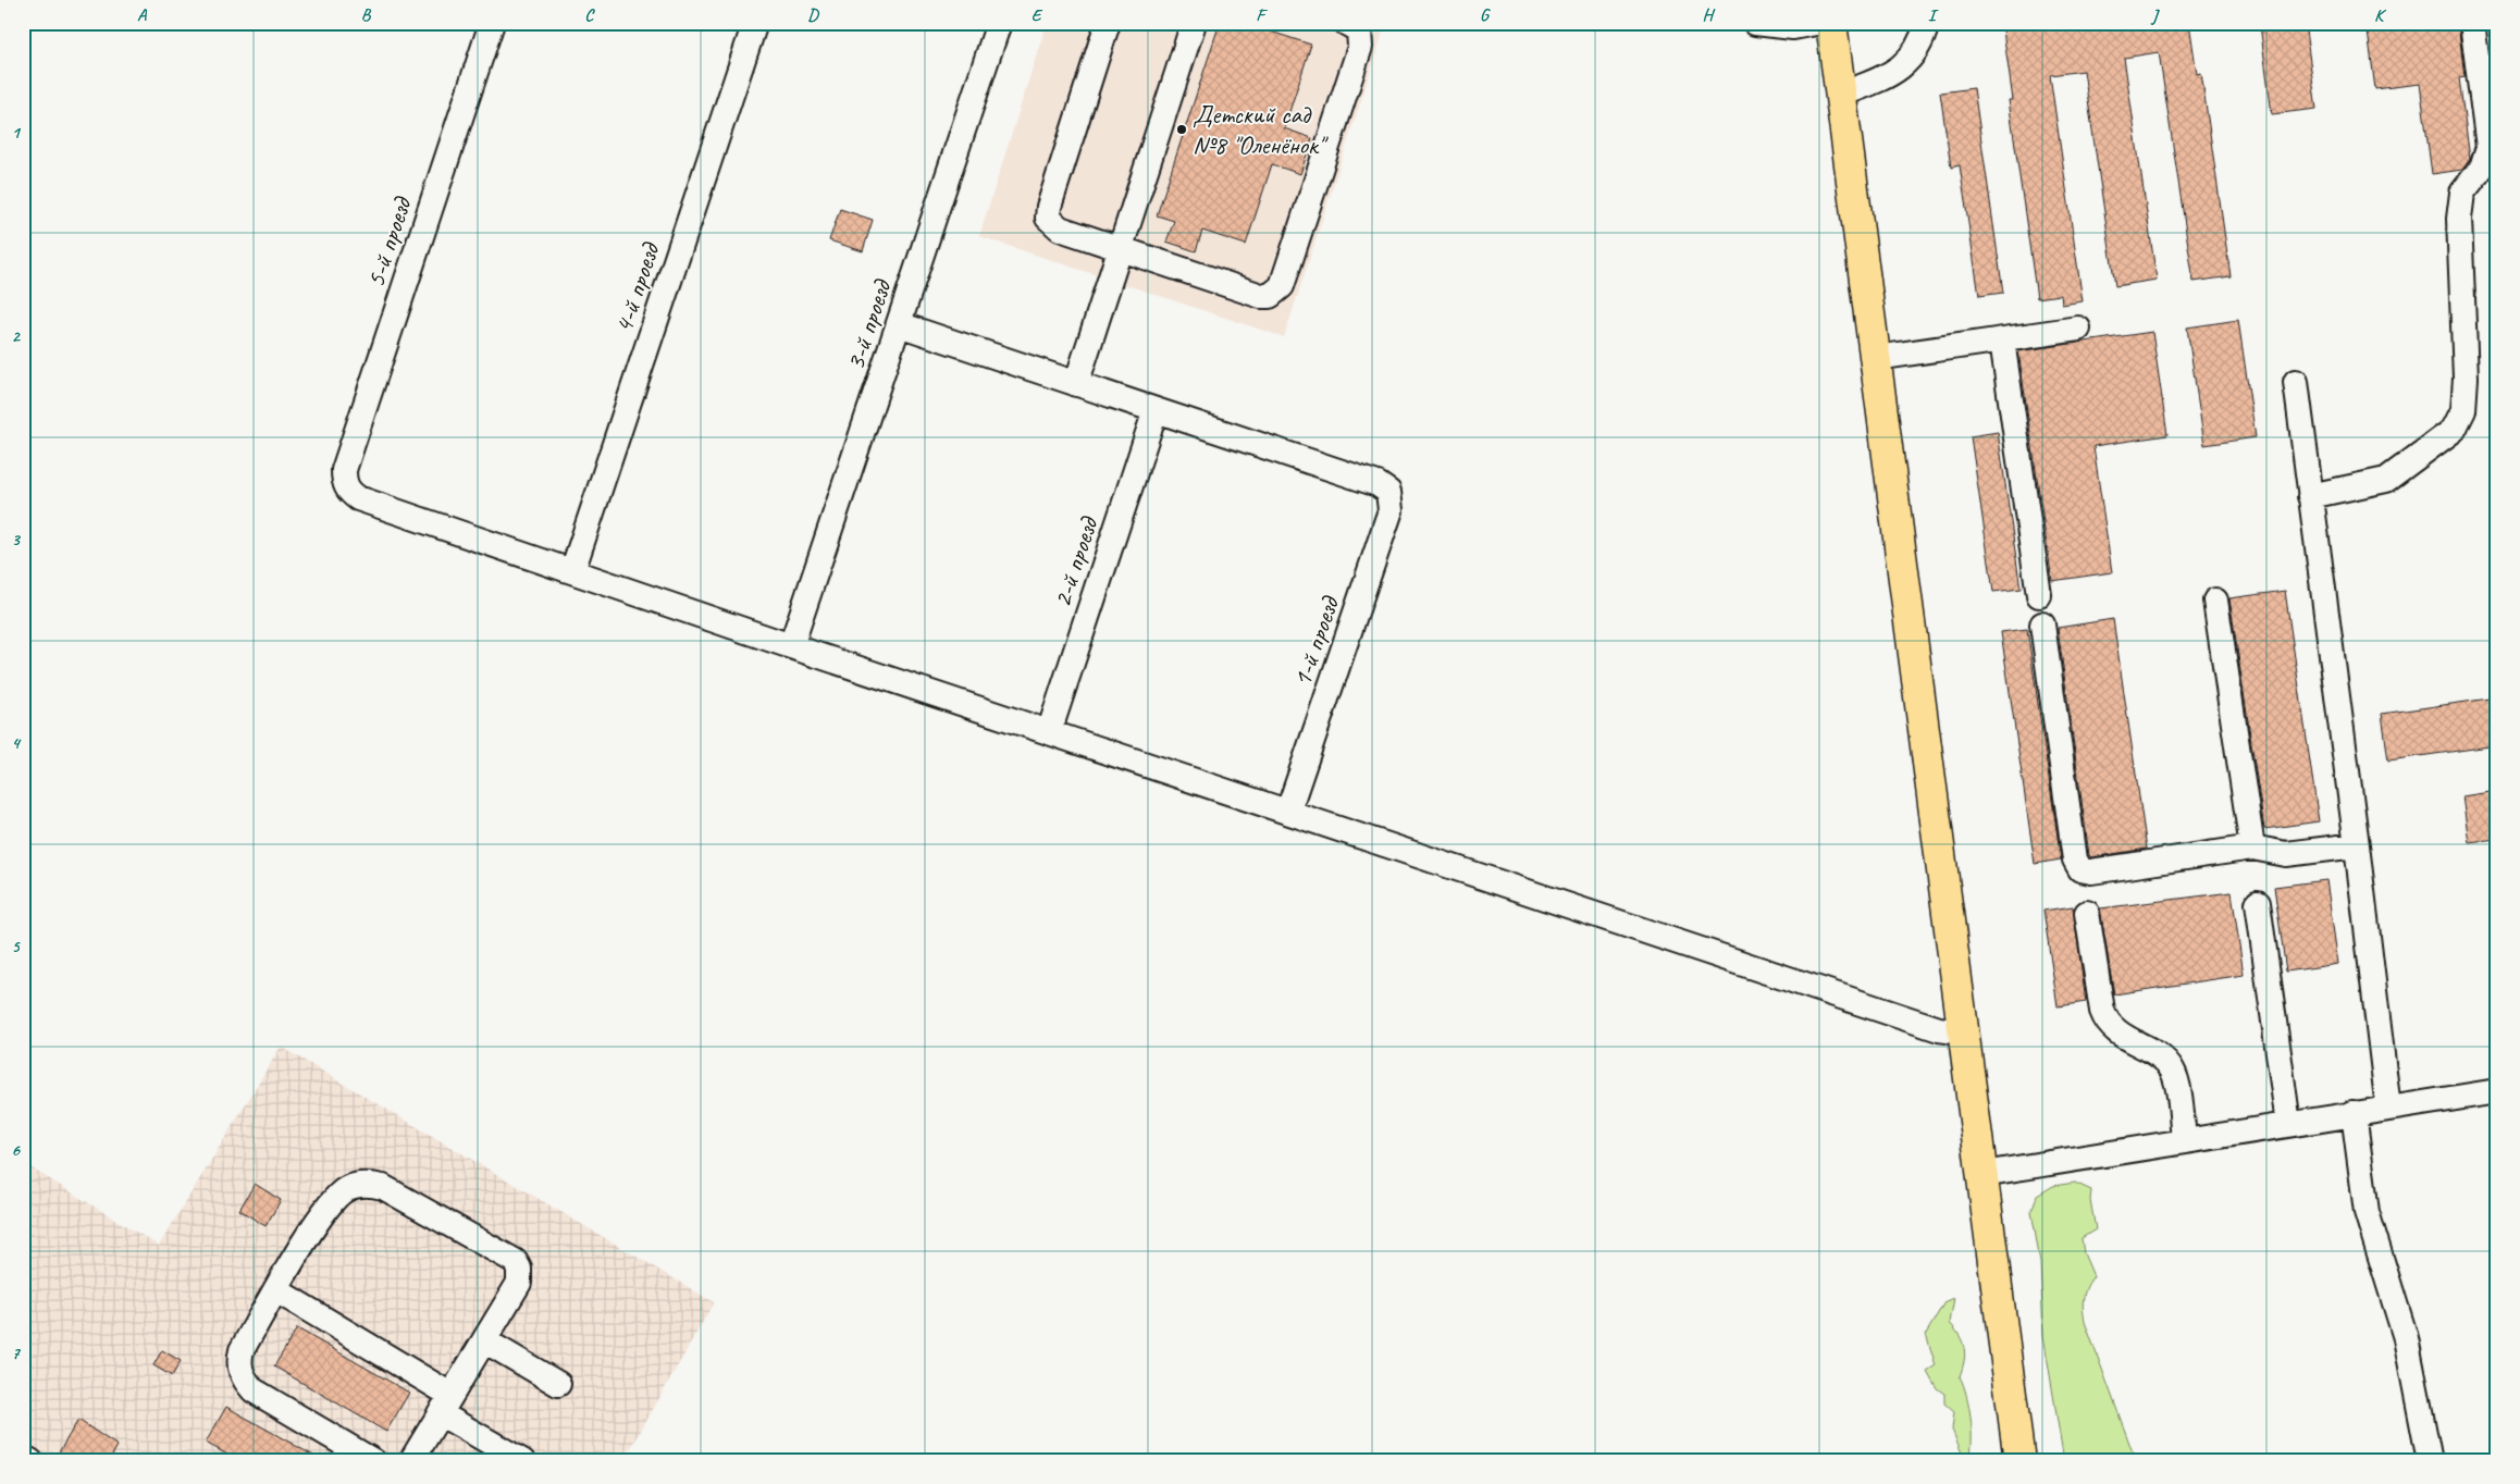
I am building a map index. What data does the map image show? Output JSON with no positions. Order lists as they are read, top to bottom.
{
  "streets": {
    "street": [
      "5-й проезд",
      "4-й проезд",
      "3-й проезд",
      "2-й проезд",
      "1-й проезд"
    ]
  },
  "crossings": [
    ["5-й проезд", "4-й проезд"],
    ["2-й проезд", "1-й проезд"]
  ],
  "places": ["Детский сад №8 \"Оленёнок\""],
  "grid": {
    "columns": [
      "A",
      "B",
      "C",
      "D",
      "E",
      "F",
      "G",
      "H",
      "I",
      "J",
      "K"
    ],
    "rows": [
      "1",
      "2",
      "3",
      "4",
      "5",
      "6",
      "7"
    ]
  }
}
